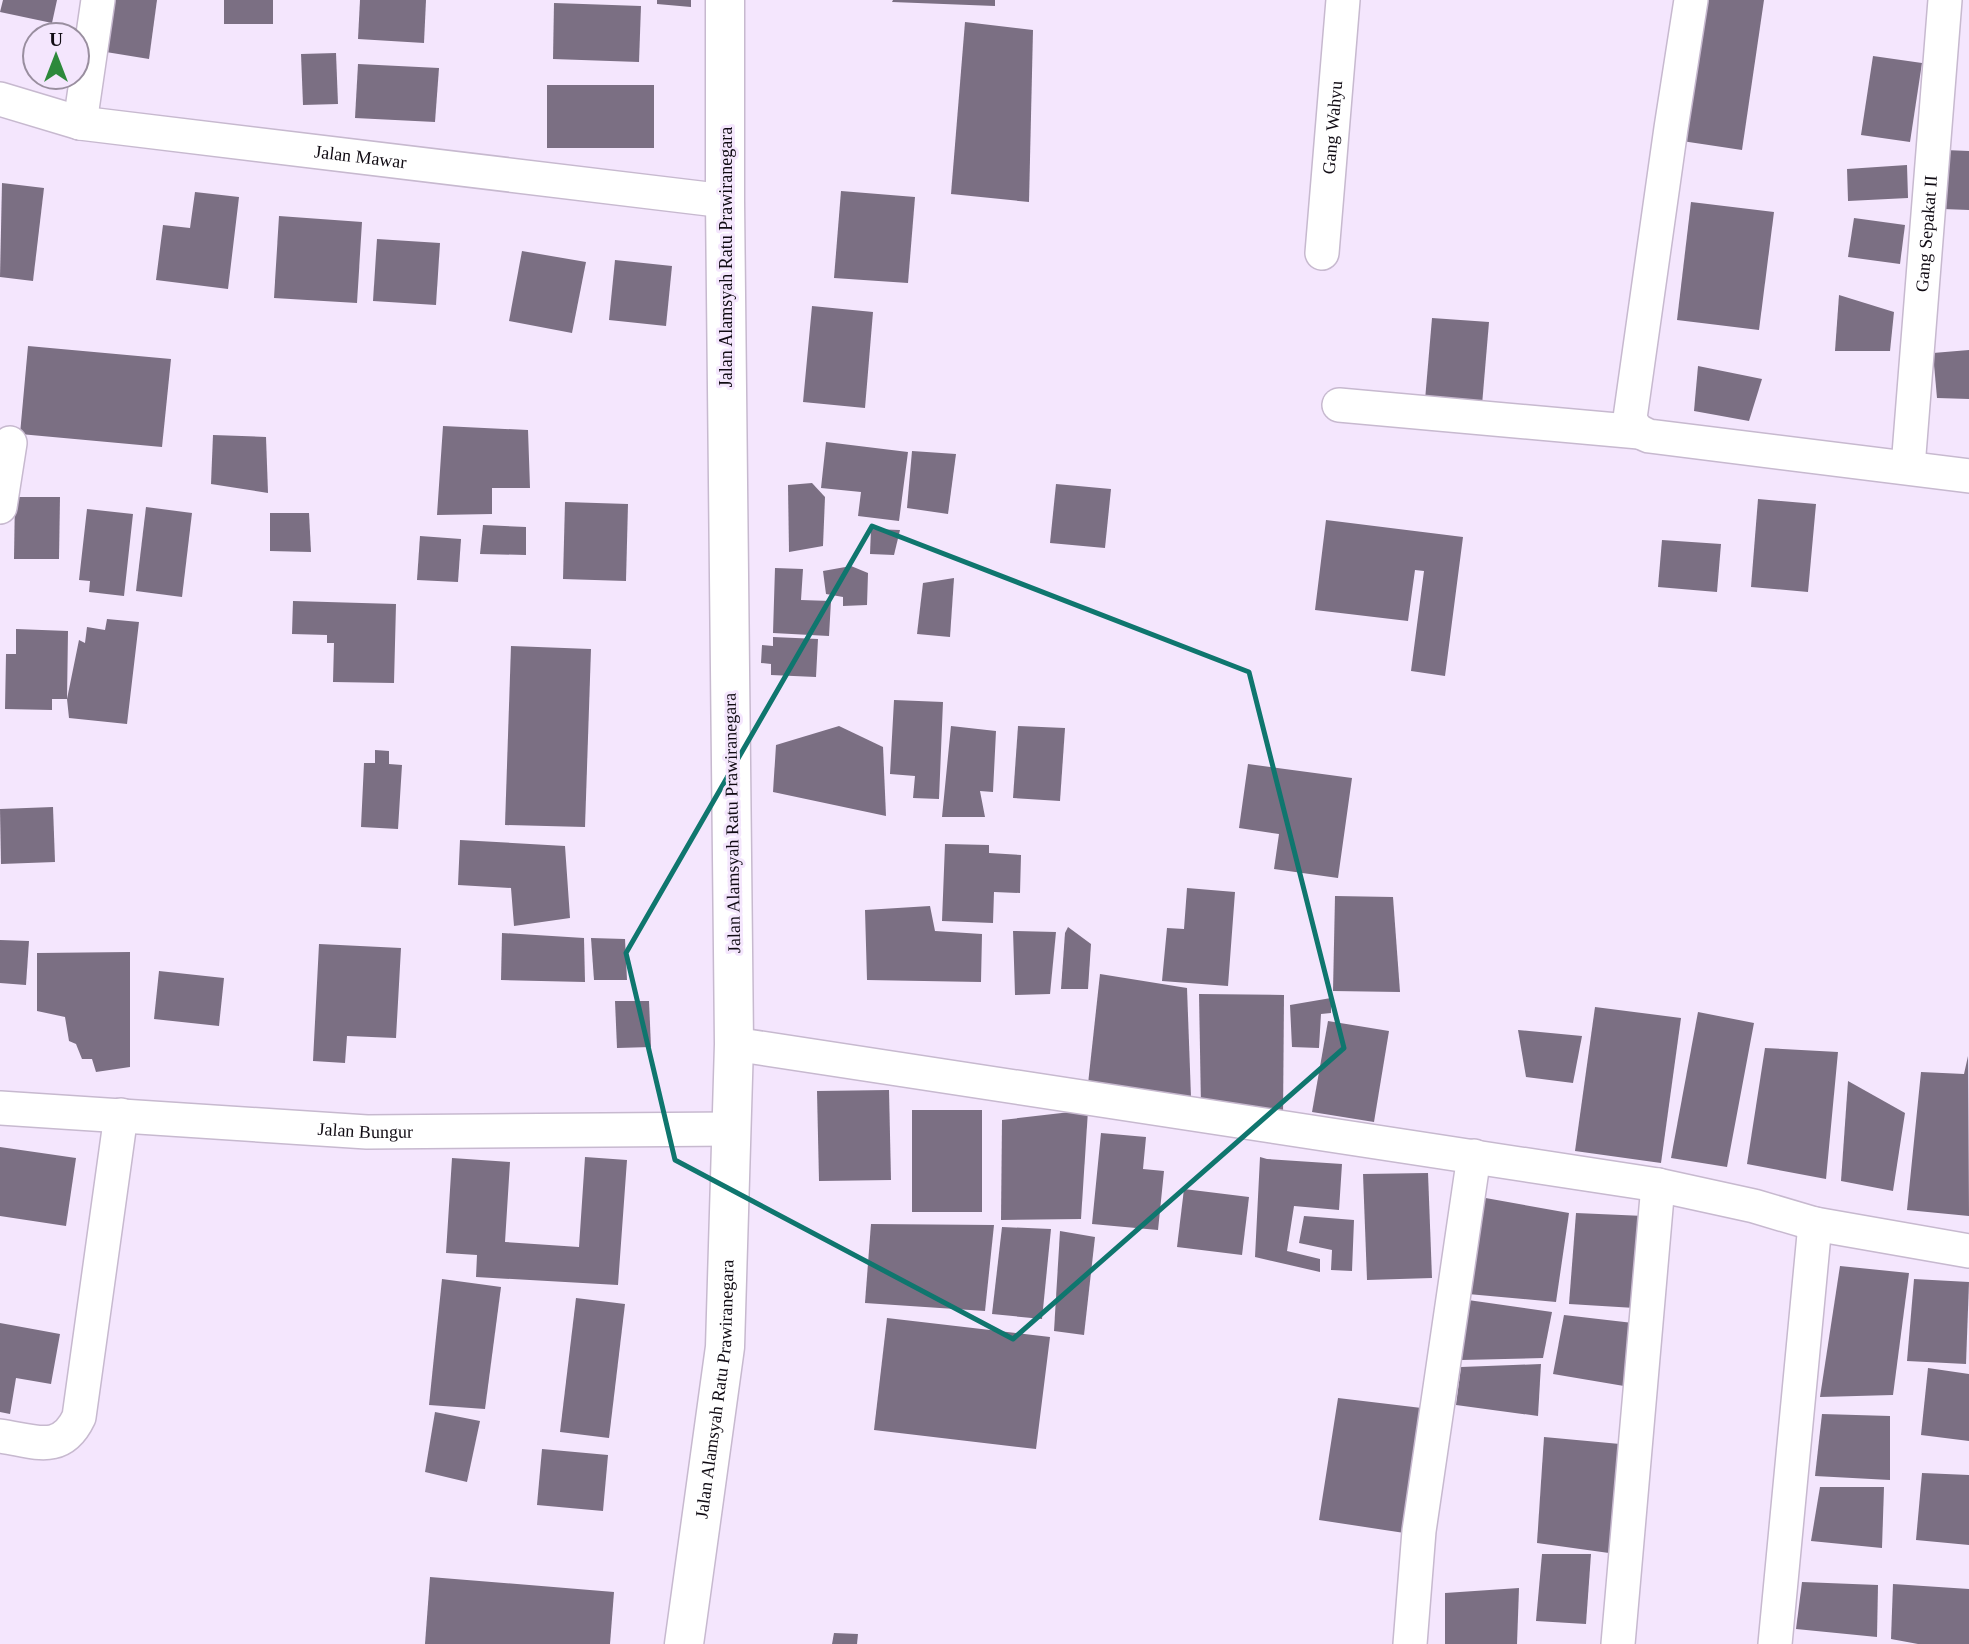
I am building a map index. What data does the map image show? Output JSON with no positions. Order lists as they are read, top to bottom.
{
  "streets": {
    "main road": ["Jalan Alamsyah Ratu Prawiranegara"],
    "street": [
      "Gang Wahyu",
      "Jalan Mawar",
      "Gang Sepakat II",
      "Jalan Bungur"
    ]
  },
  "crossings": [
    ["Jalan Mawar", "Jalan Alamsyah Ratu Prawiranegara"],
    ["Jalan Alamsyah Ratu Prawiranegara", "Jalan Bungur"]
  ],
  "north": "top"
}
